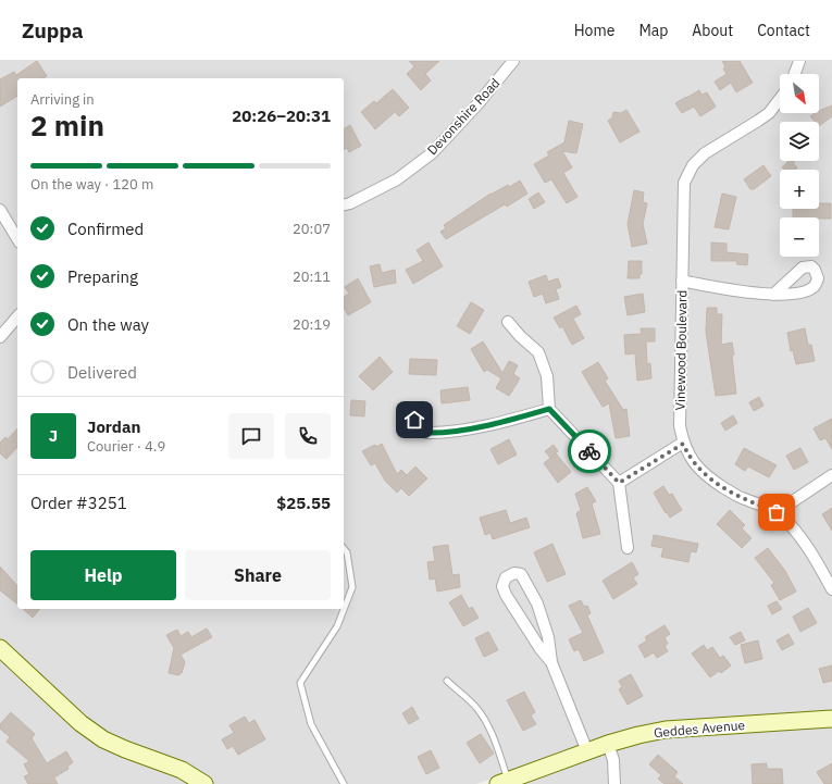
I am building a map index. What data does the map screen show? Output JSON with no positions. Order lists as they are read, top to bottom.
{
  "streets": {
    "main road": ["Geddes Avenue"],
    "street": ["Devonshire Road", "Vinewood Boulevard"]
  },
  "north": "bottom right",
  "page": {
    "header": "Zuppa",
    "nav": [
      "Home",
      "Map",
      "About",
      "Contact"
    ],
    "map_buttons": ["+", "−"],
    "heading": ["2 min", "Arriving in", "20:26–20:31"],
    "panel": [
      "Jordan",
      "Courier · 4.9",
      "Order #3251",
      "$25.55"
    ],
    "bar": "On the way · 120 m",
    "list": [
      ["Confirmed", "20:07"],
      ["Preparing", "20:11"],
      ["On the way", "20:19"],
      "Delivered"
    ],
    "round": "J",
    "buttons": ["Help", "Share"]
  }
}
